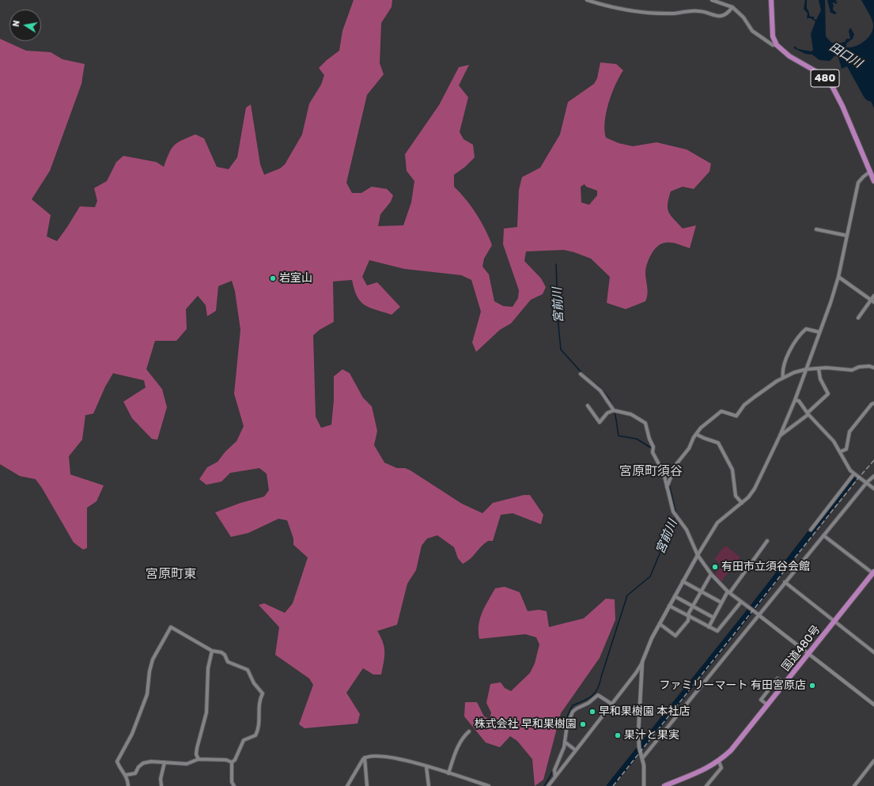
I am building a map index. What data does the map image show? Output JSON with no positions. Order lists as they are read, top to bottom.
{
  "streets": {
    "highway": ["480", "国道480号"]
  },
  "districts": ["宮原町須谷", "宮原町東"],
  "water": ["田口川", "宮前川"],
  "places": [
    "岩室山",
    "有田市立須谷会館",
    "ファミリーマート 有田宮原店",
    "早和果樹園 本社店",
    "株式会社 早和果樹園",
    "果汁と果実"
  ],
  "north": "left"
}
